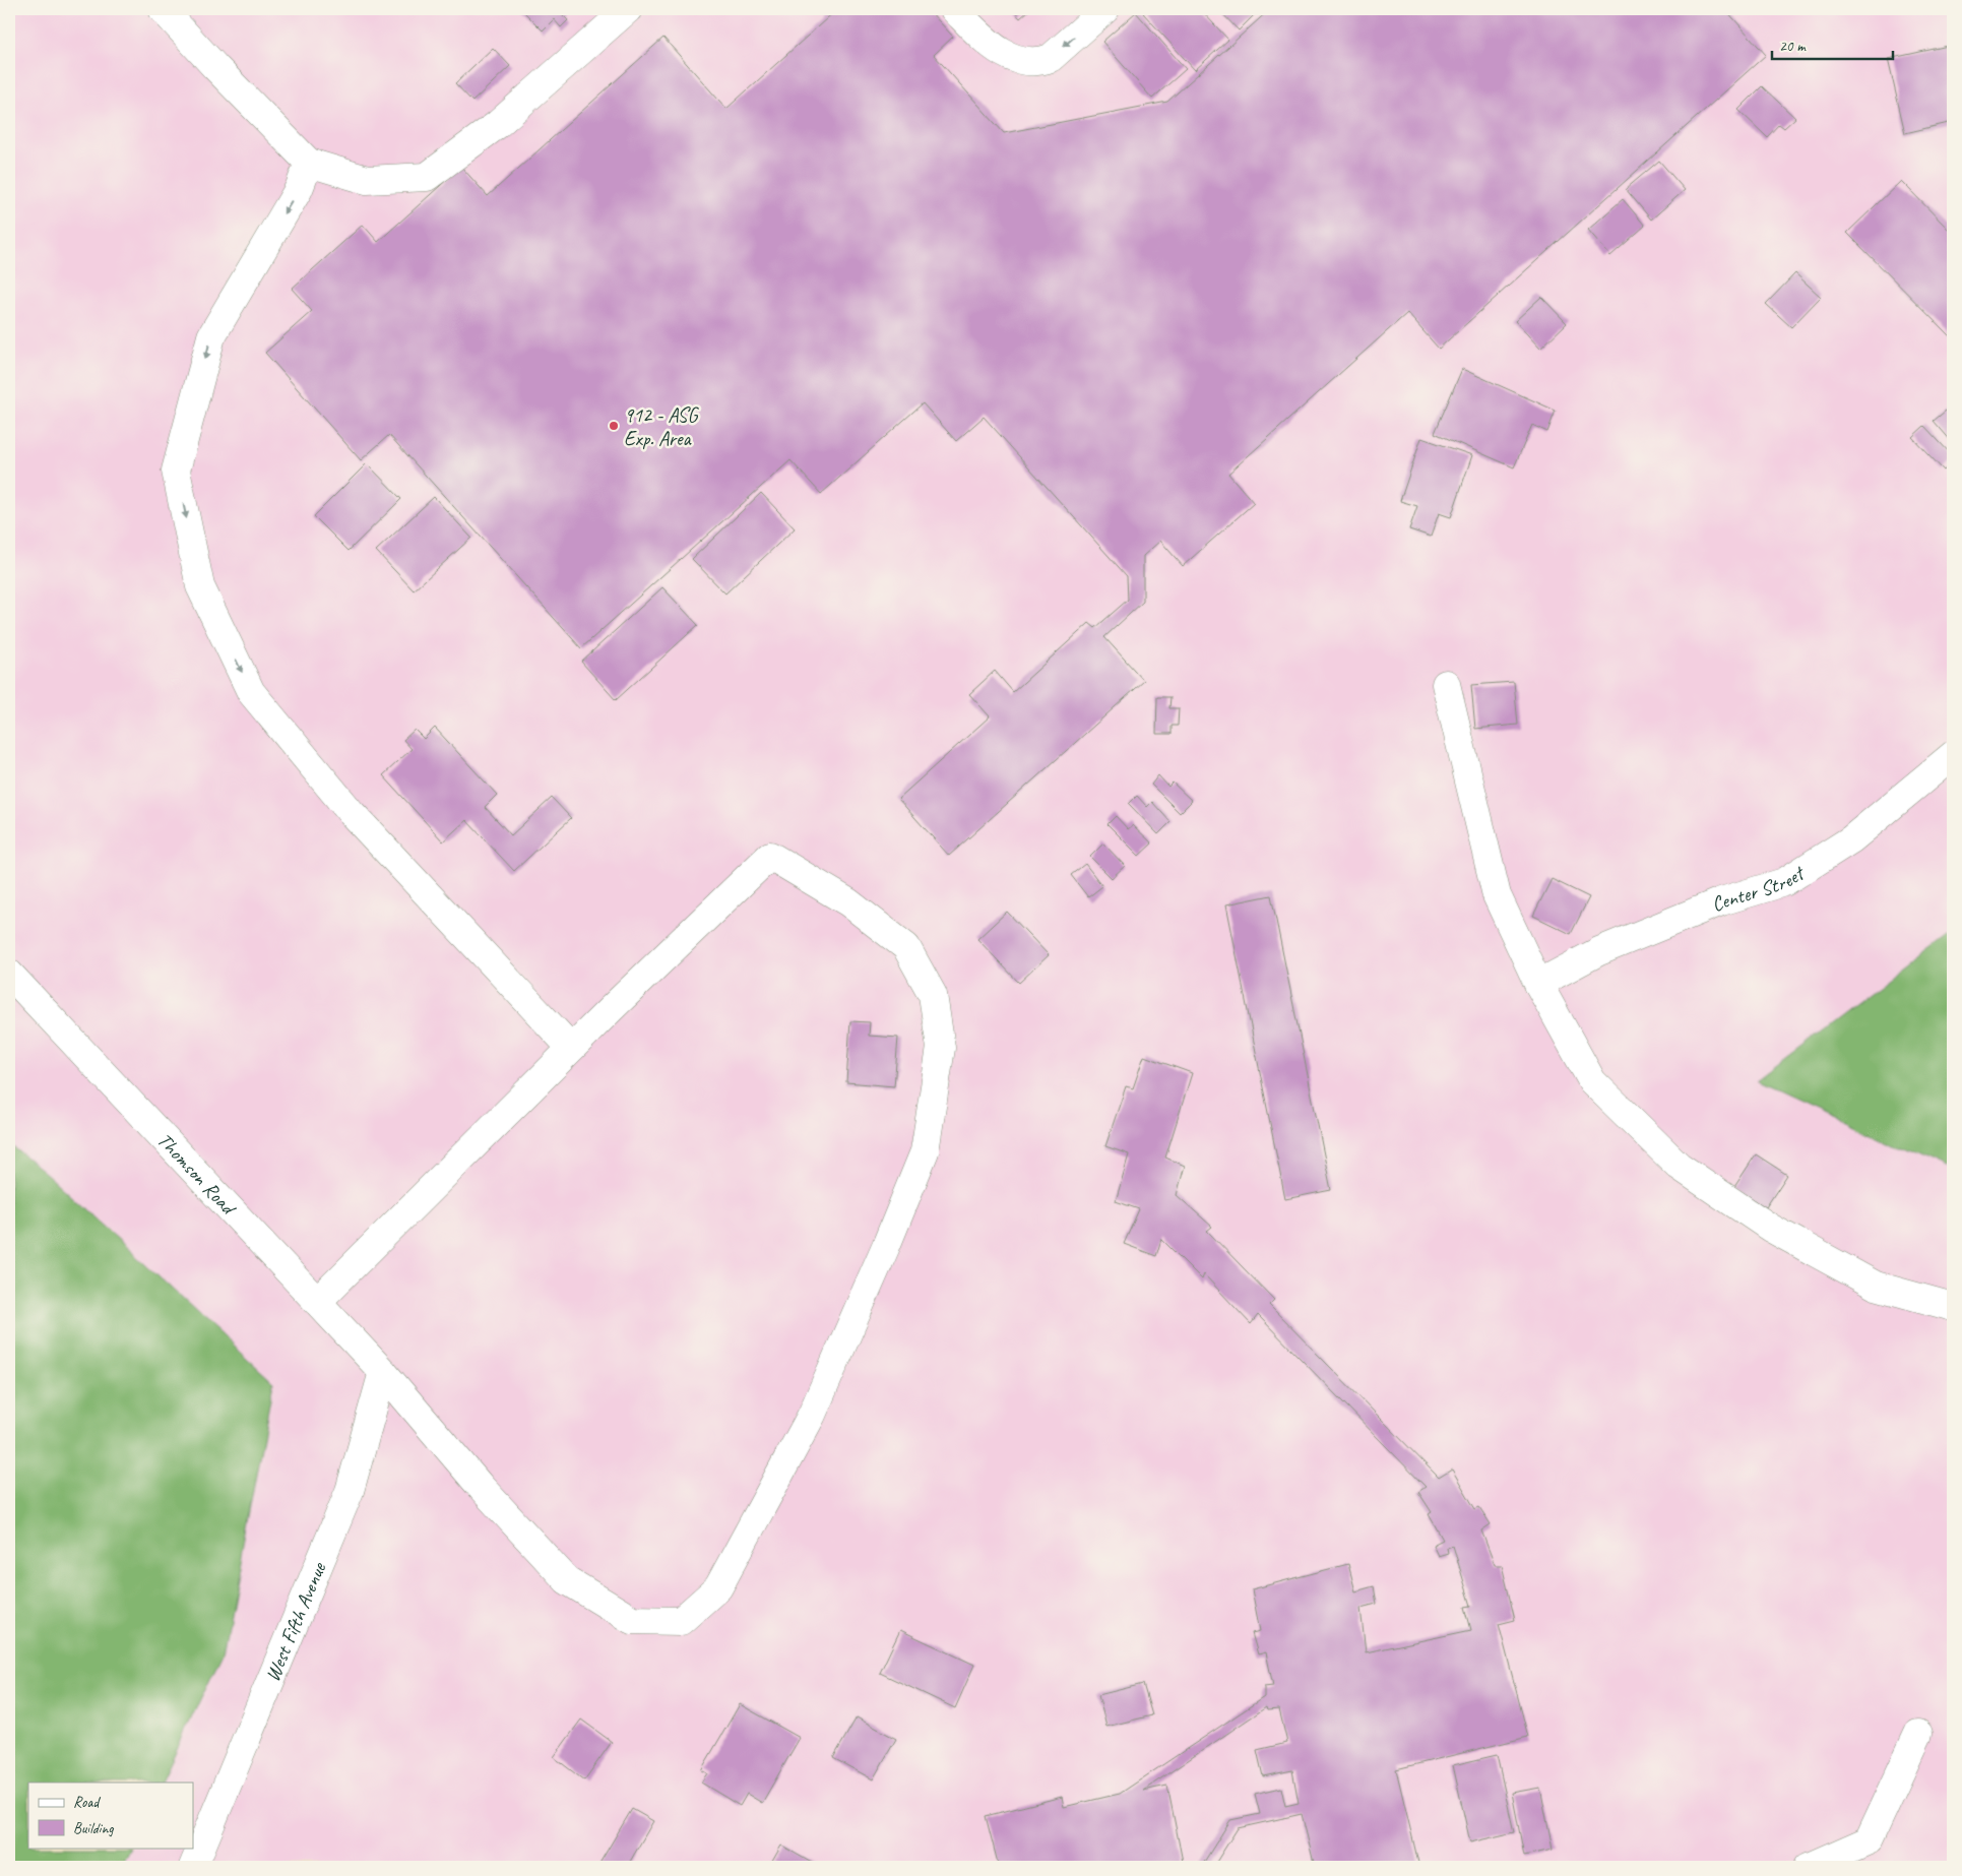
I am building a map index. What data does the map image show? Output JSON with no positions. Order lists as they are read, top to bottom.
{
  "streets": {
    "street": ["Center Street", "Thomson Road", "West Fifth Avenue"]
  },
  "crossings": [
    ["Thomson Road", "West Fifth Avenue"]
  ],
  "places": ["912 - ASG Exp. Area"],
  "legend": ["Road", "Building"],
  "scale_bar": "20 m"
}
